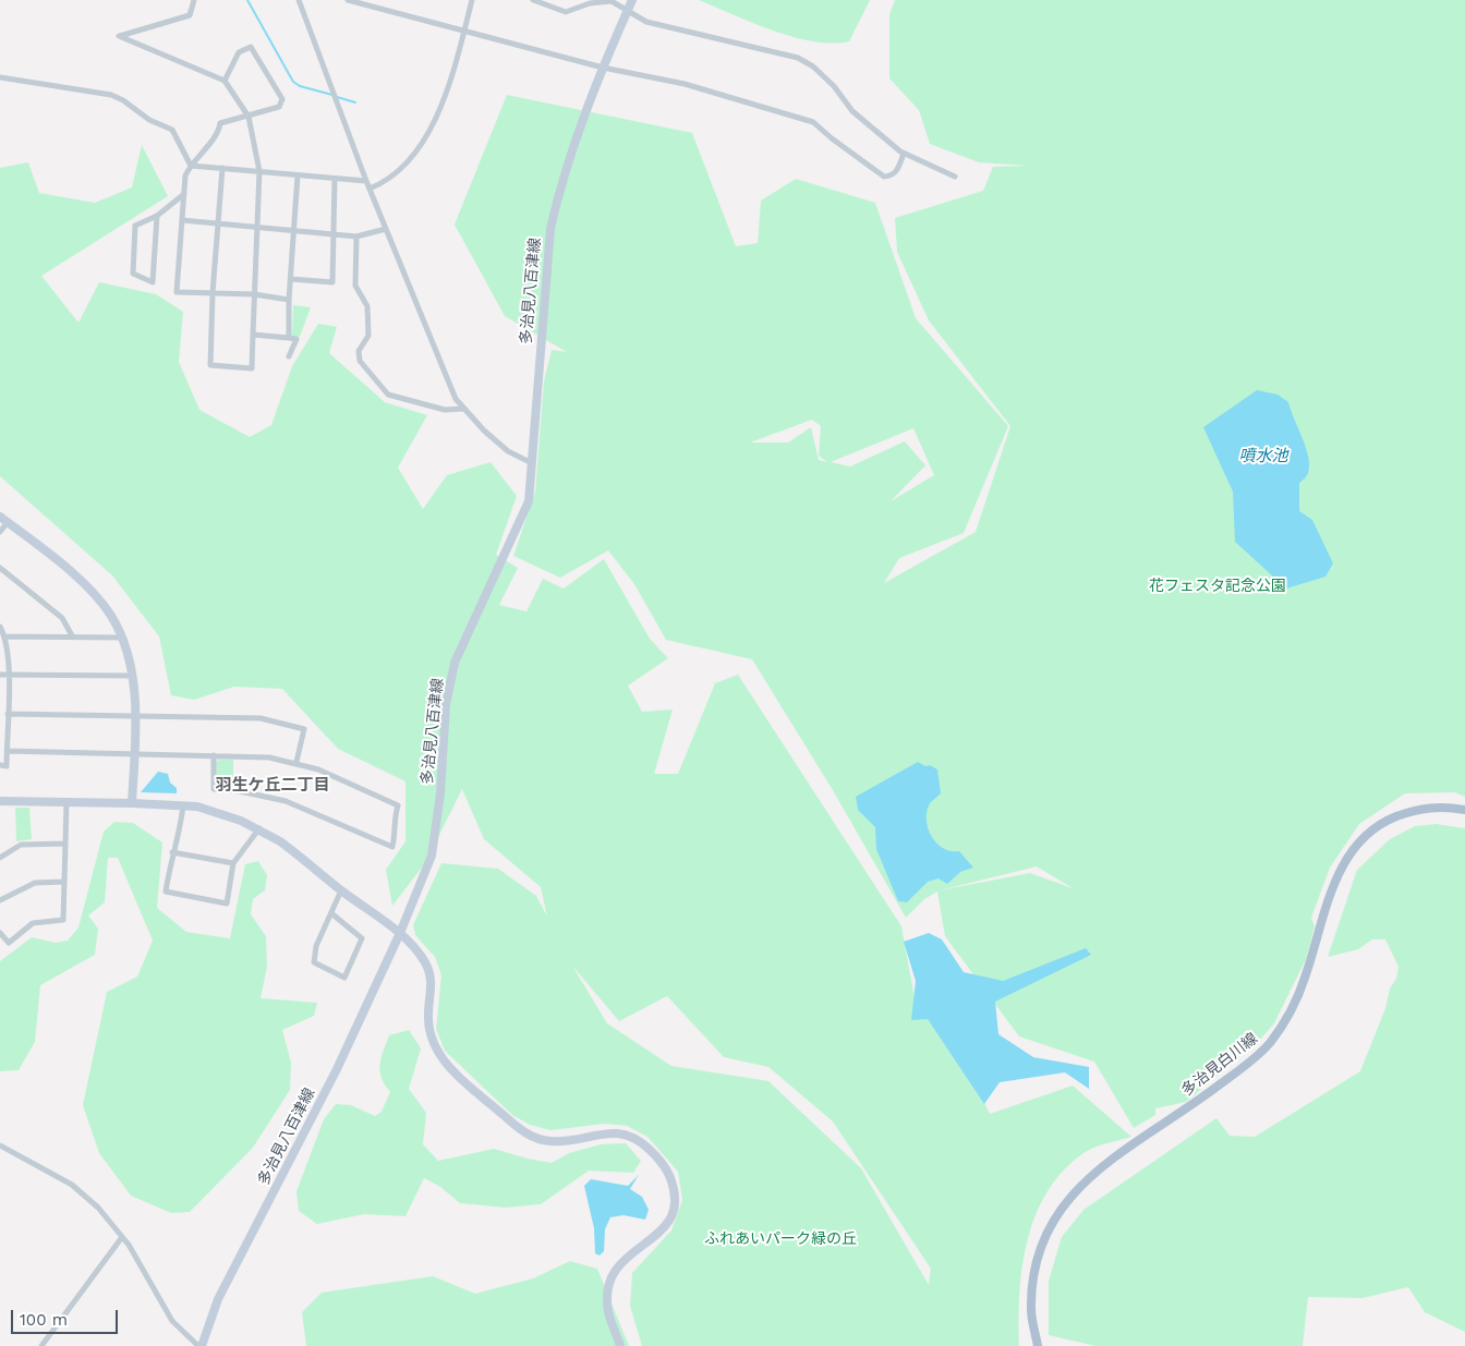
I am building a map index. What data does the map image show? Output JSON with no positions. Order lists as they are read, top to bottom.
{
  "streets": {
    "main road": ["多治見八百津線", "多治見白川線"]
  },
  "districts": ["羽生ケ丘二丁目"],
  "water": ["噴水池"],
  "parks": ["花フェスタ記念公園", "ふれあいパーク緑の丘"],
  "scale_bar": "100 m"
}
